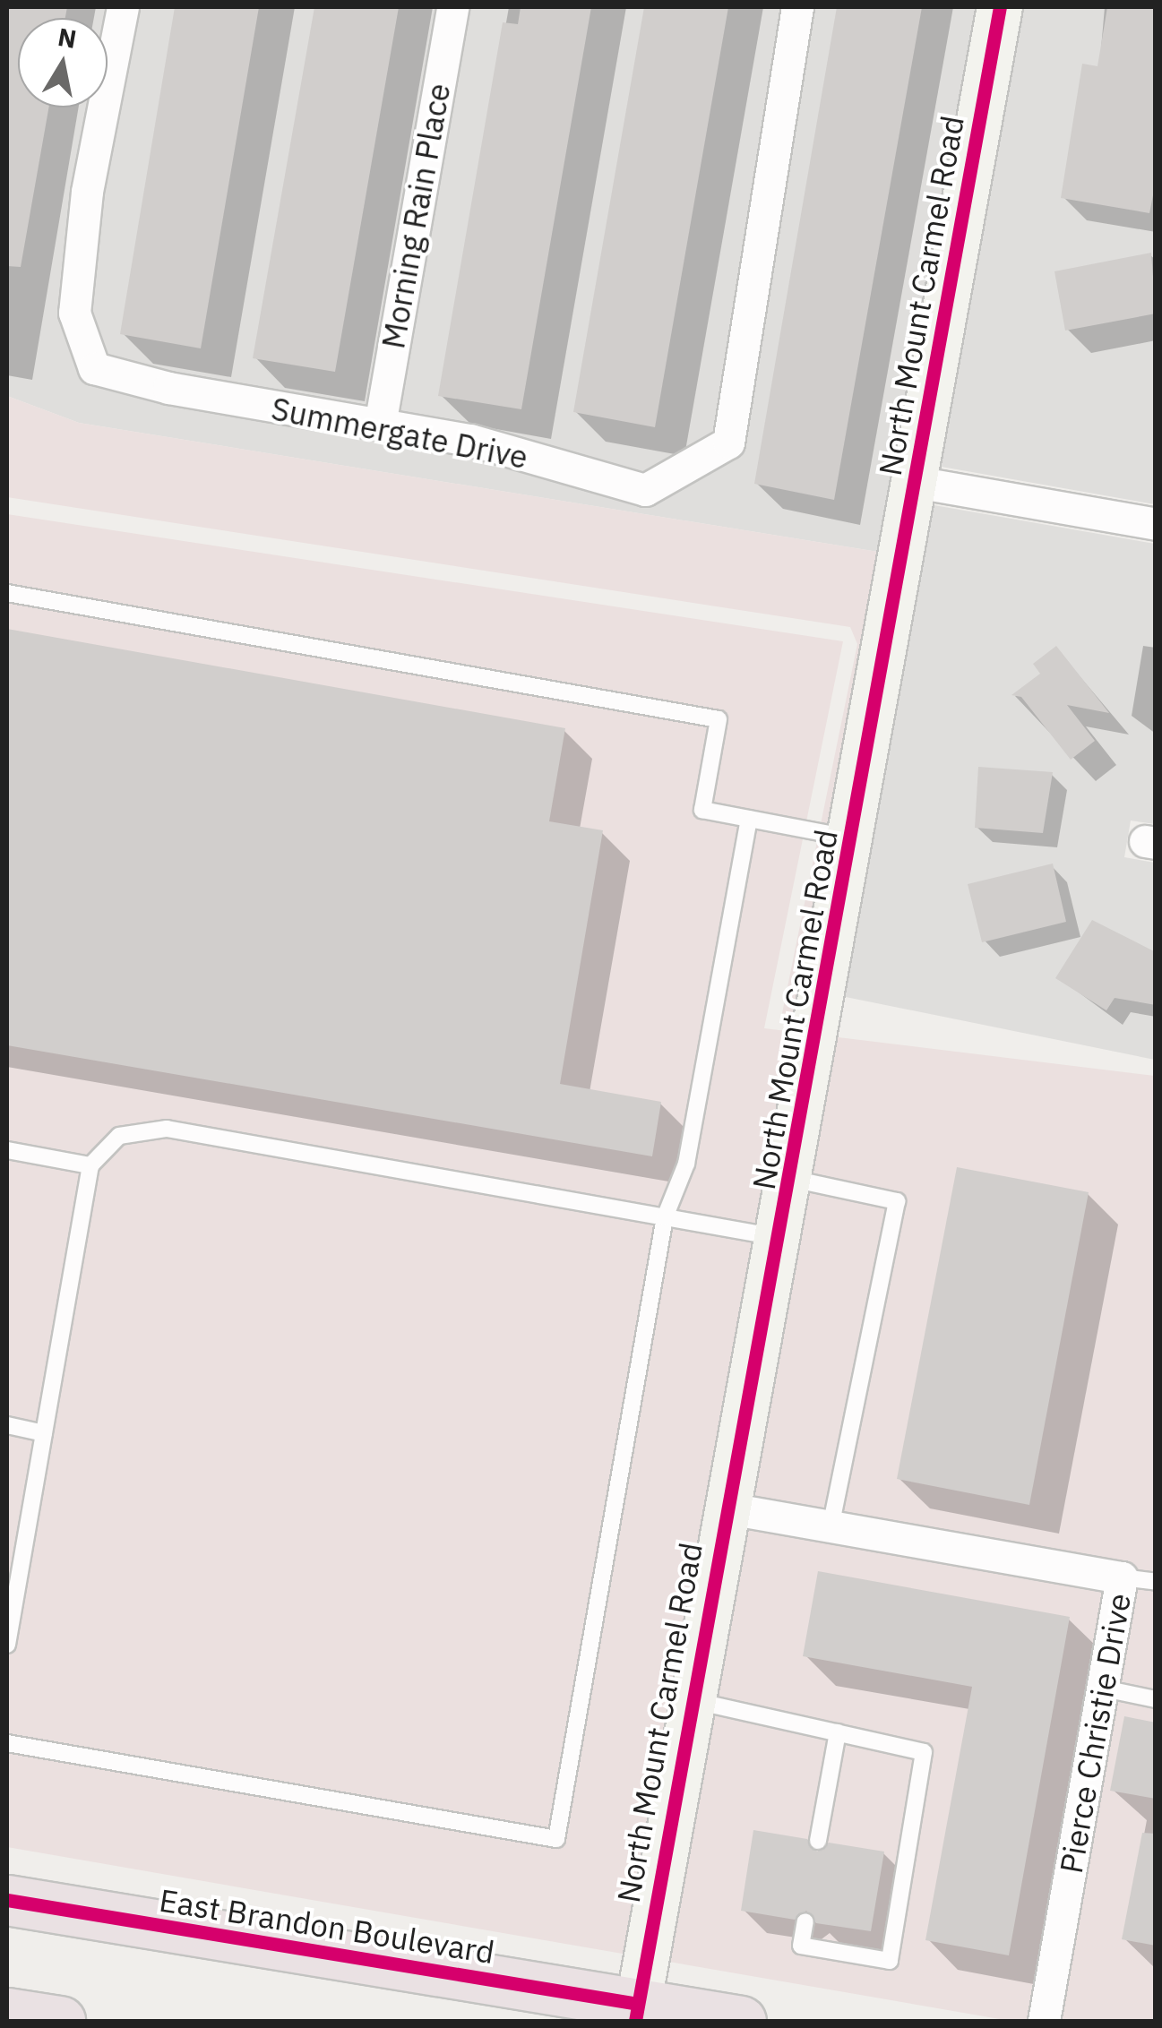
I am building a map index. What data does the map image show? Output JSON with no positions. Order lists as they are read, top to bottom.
{
  "streets": {
    "highway": ["East Brandon Boulevard"],
    "street": [
      "Morning Rain Place",
      "North Mount Carmel Road",
      "Summergate Drive",
      "Pierce Christie Drive"
    ]
  },
  "crossings": [
    ["Morning Rain Place", "Summergate Drive"],
    ["North Mount Carmel Road", "Pierce Christie Drive"],
    ["North Mount Carmel Road", "East Brandon Boulevard"]
  ],
  "north": "top"
}
